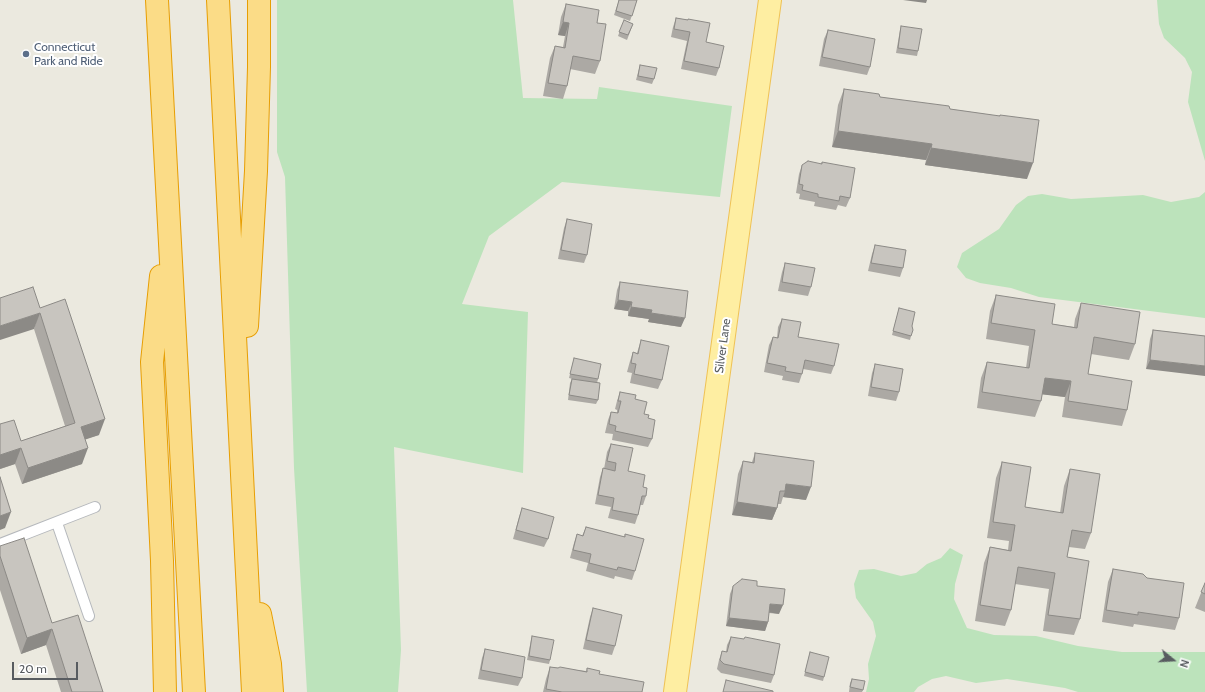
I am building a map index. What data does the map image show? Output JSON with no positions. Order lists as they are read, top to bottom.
{
  "streets": {
    "main road": ["Silver Lane"]
  },
  "places": ["Connecticut Park and Ride"],
  "scale_bar": "20 m",
  "north": "right"
}
